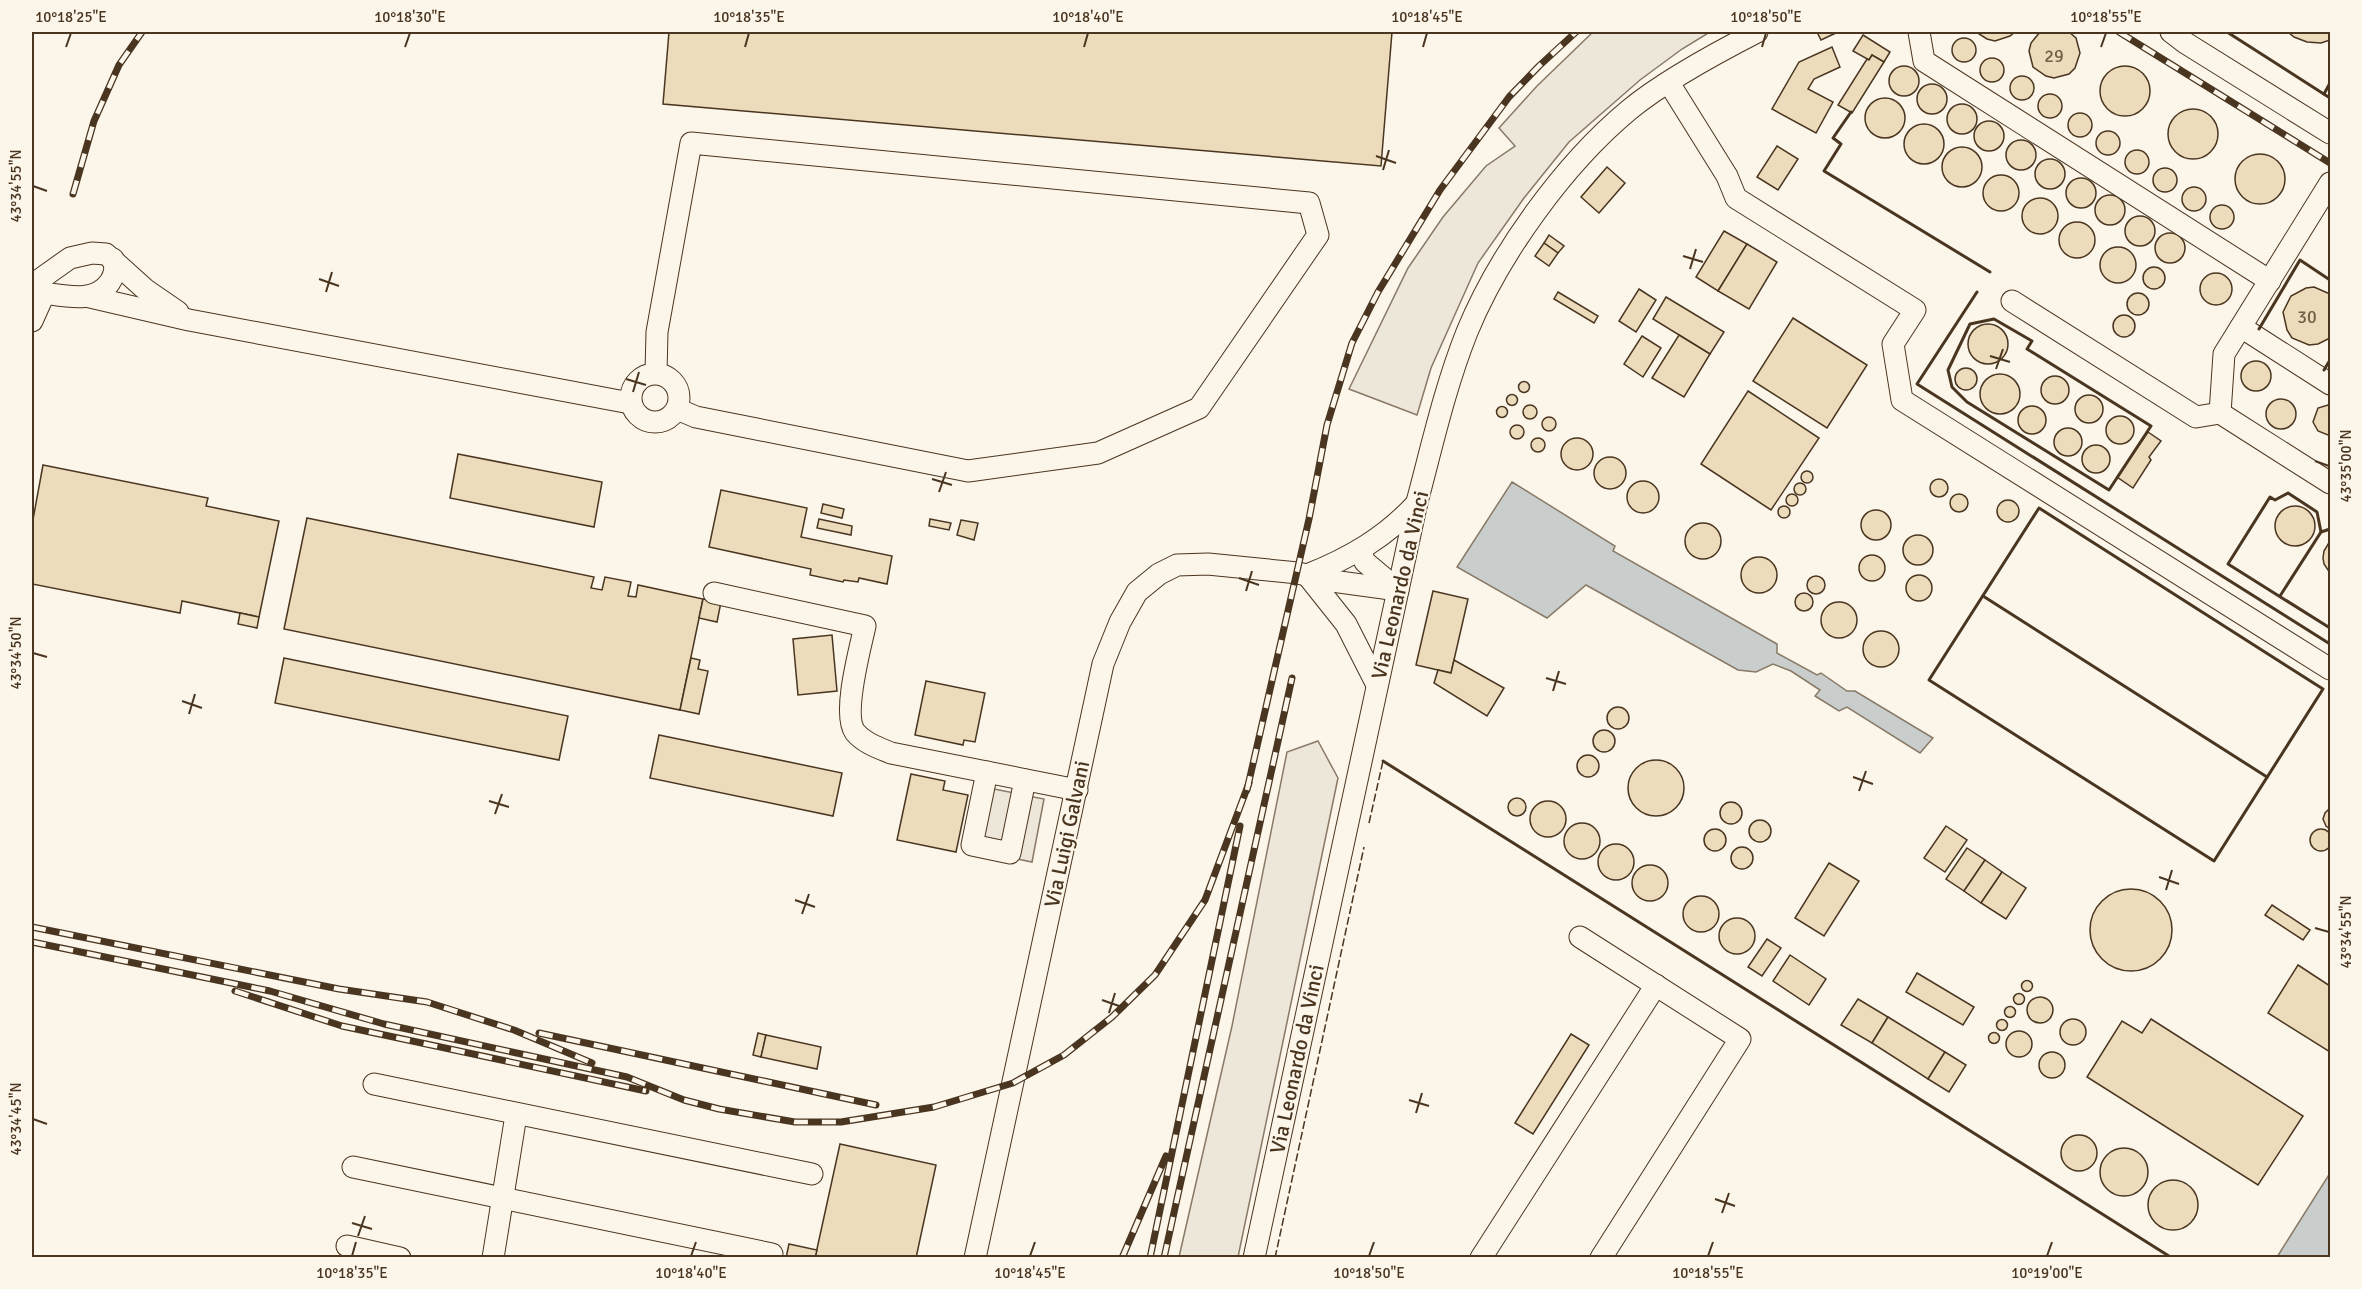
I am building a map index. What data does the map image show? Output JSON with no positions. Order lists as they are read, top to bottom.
{
  "streets": {
    "street": ["Via Leonardo da Vinci", "Via Luigi Galvani"]
  },
  "crossings": [
    ["Via Leonardo da Vinci", "Via Luigi Galvani"]
  ],
  "house_numbers": ["29", "30"],
  "coordinates": [
    "10°18'25\"E",
    "10°18'30\"E",
    "10°18'35\"E",
    "10°18'40\"E",
    "10°18'45\"E",
    "10°18'50\"E",
    "10°18'55\"E",
    "43°34'55\"N",
    "43°35'00\"N",
    "43°34'50\"N",
    "43°34'45\"N",
    "10°19'00\"E"
  ]
}
